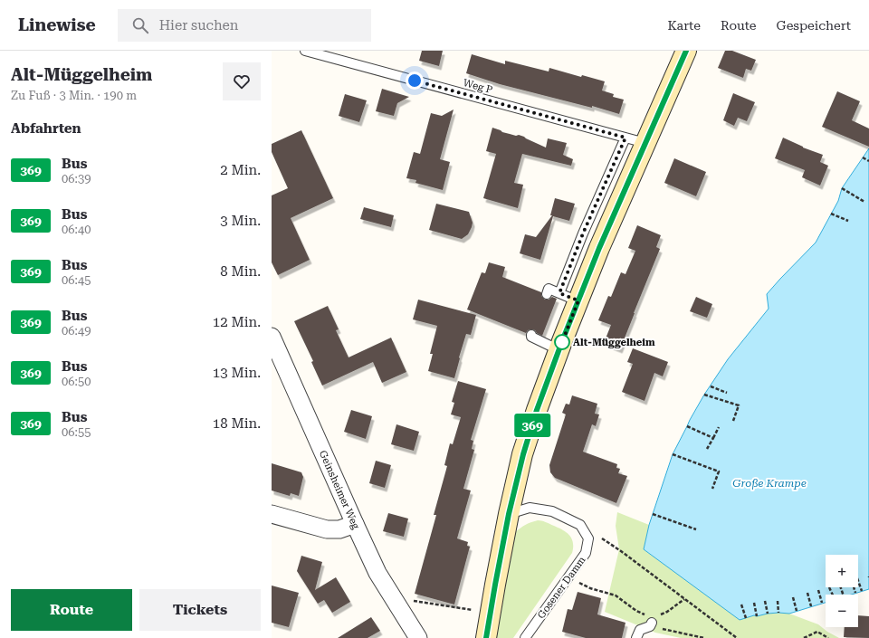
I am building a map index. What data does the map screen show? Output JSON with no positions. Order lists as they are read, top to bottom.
{
  "streets": {
    "street": ["Geinsheimer Weg"],
    "lane": ["Weg P", "Gosener Damm"]
  },
  "water": ["Große Krampe"],
  "places": ["Alt-Müggelheim"],
  "lines": ["bus line 369"],
  "page": {
    "header": "Linewise",
    "search": "Hier suchen",
    "nav": ["Karte", "Route", "Gespeichert"],
    "heading": [
      ["Alt-Müggelheim", "Zu Fuß · 3 Min. · 190 m"],
      "Abfahrten"
    ],
    "on_map": "369",
    "list": [
      {
        "mark": "369",
        "name": "Bus",
        "note": "06:39",
        "value": "2 Min."
      },
      {
        "mark": "369",
        "name": "Bus",
        "note": "06:40",
        "value": "3 Min."
      },
      {
        "mark": "369",
        "name": "Bus",
        "note": "06:45",
        "value": "8 Min."
      },
      {
        "mark": "369",
        "name": "Bus",
        "note": "06:49",
        "value": "12 Min."
      },
      {
        "mark": "369",
        "name": "Bus",
        "note": "06:50",
        "value": "13 Min."
      },
      {
        "mark": "369",
        "name": "Bus",
        "note": "06:55",
        "value": "18 Min."
      }
    ],
    "map_buttons": ["+", "−"],
    "buttons": ["Route", "Tickets"]
  }
}
